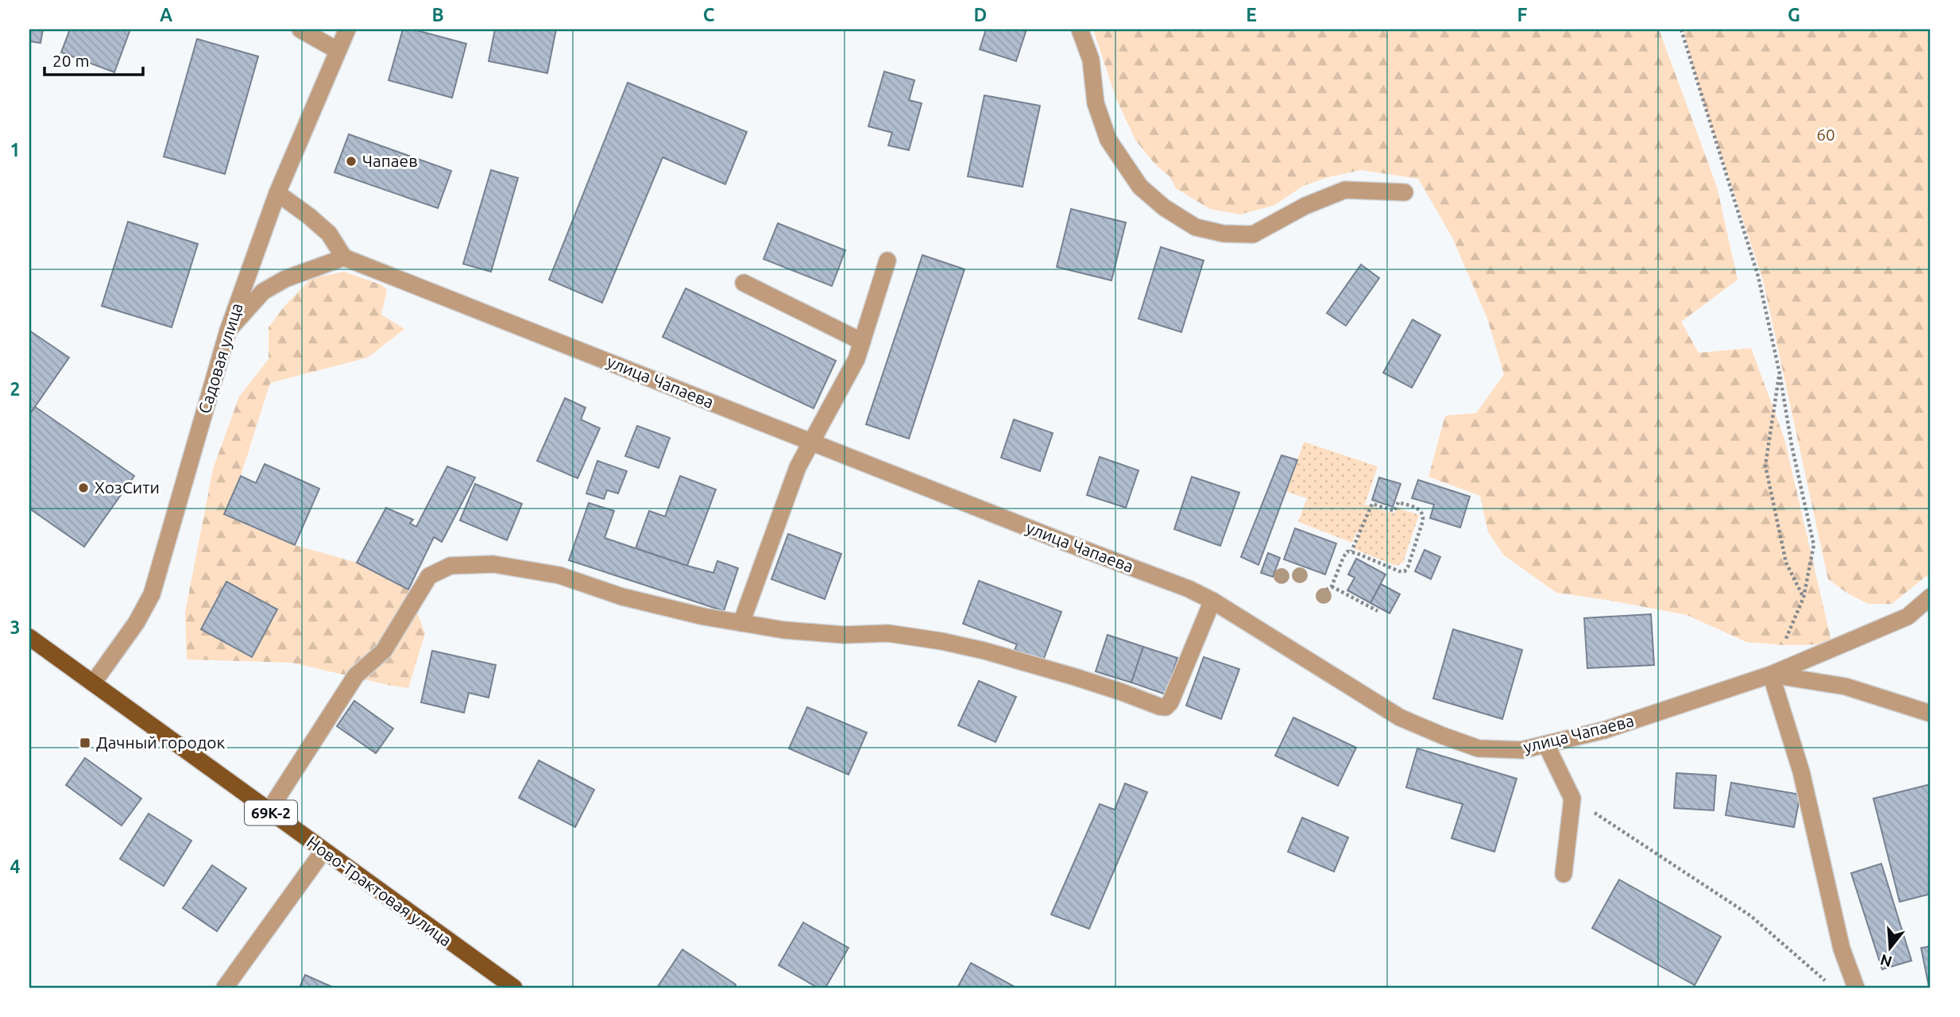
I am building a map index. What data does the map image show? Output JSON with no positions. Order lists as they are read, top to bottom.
{
  "streets": {
    "main road": ["69К-2", "Ново-Трактовая улица"],
    "street": ["Садовая улица", "улица Чапаева"]
  },
  "crossings": [
    ["Садовая улица", "Ново-Трактовая улица"]
  ],
  "parks": ["60"],
  "places": {
    "other": ["Чапаев", "ХозСити"],
    "transit": ["Дачный городок"]
  },
  "scale_bar": "20 m",
  "north": "bottom",
  "grid": {
    "columns": [
      "A",
      "B",
      "C",
      "D",
      "E",
      "F",
      "G"
    ],
    "rows": [
      "1",
      "2",
      "3",
      "4"
    ]
  }
}
